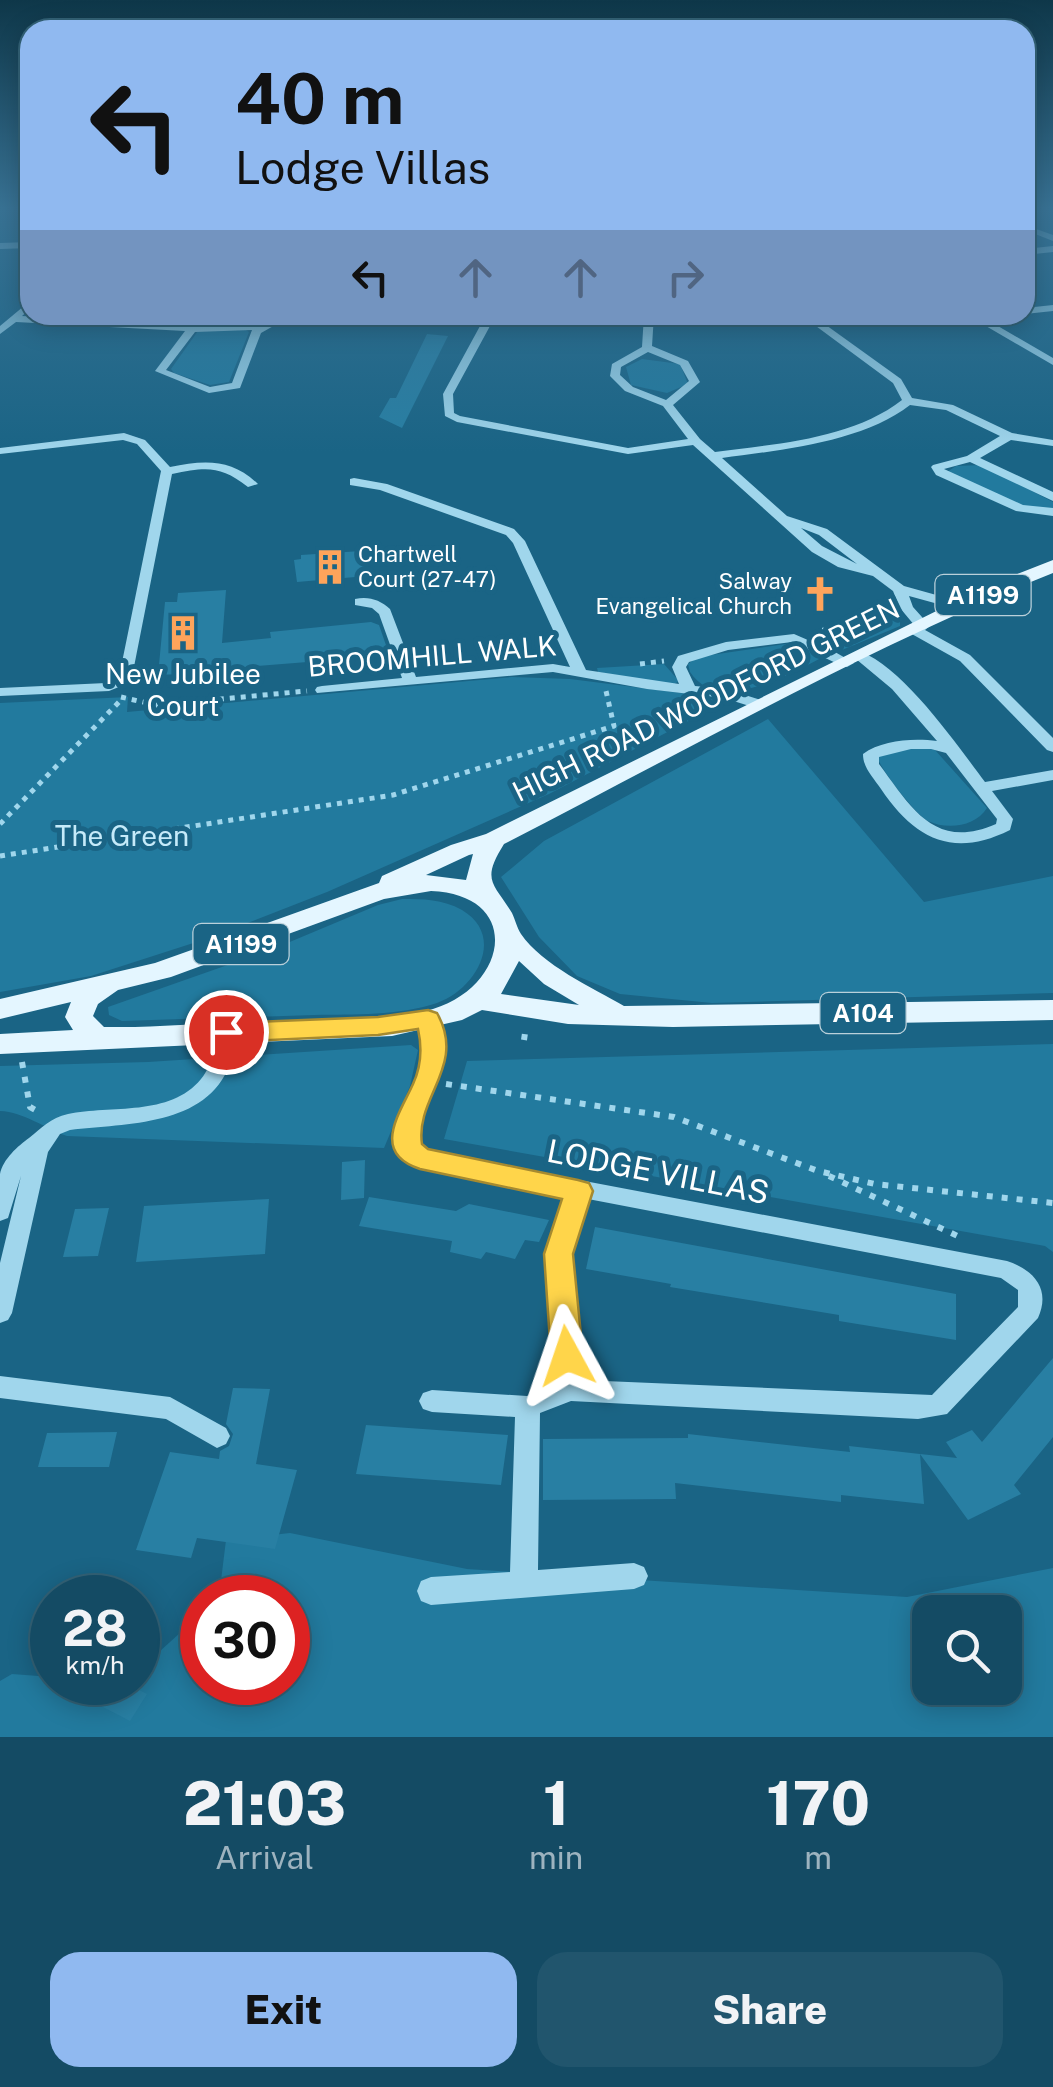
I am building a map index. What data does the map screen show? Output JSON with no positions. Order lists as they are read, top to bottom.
{
  "streets": {
    "main road": ["A1199", "HIGH ROAD WOODFORD GREEN", "A104"],
    "street": ["BROOMHILL WALK", "LODGE VILLAS"]
  },
  "crossings": [
    ["A1199", "HIGH ROAD WOODFORD GREEN"],
    ["BROOMHILL WALK", "HIGH ROAD WOODFORD GREEN"],
    ["HIGH ROAD WOODFORD GREEN", "A104"]
  ],
  "parks": ["The Green"],
  "places": {
    "building": ["Chartwell Court (27-47)", "New Jubilee Court"],
    "church": ["Salway Evangelical Church"]
  },
  "page": {
    "turn": ["40 m", "Lodge Villas"],
    "speed": "28 km/h",
    "limit": "30",
    "eta": [
      "21:03",
      "Arrival",
      "1",
      "min",
      "170",
      "m"
    ],
    "buttons": ["Exit", "Share"]
  }
}
